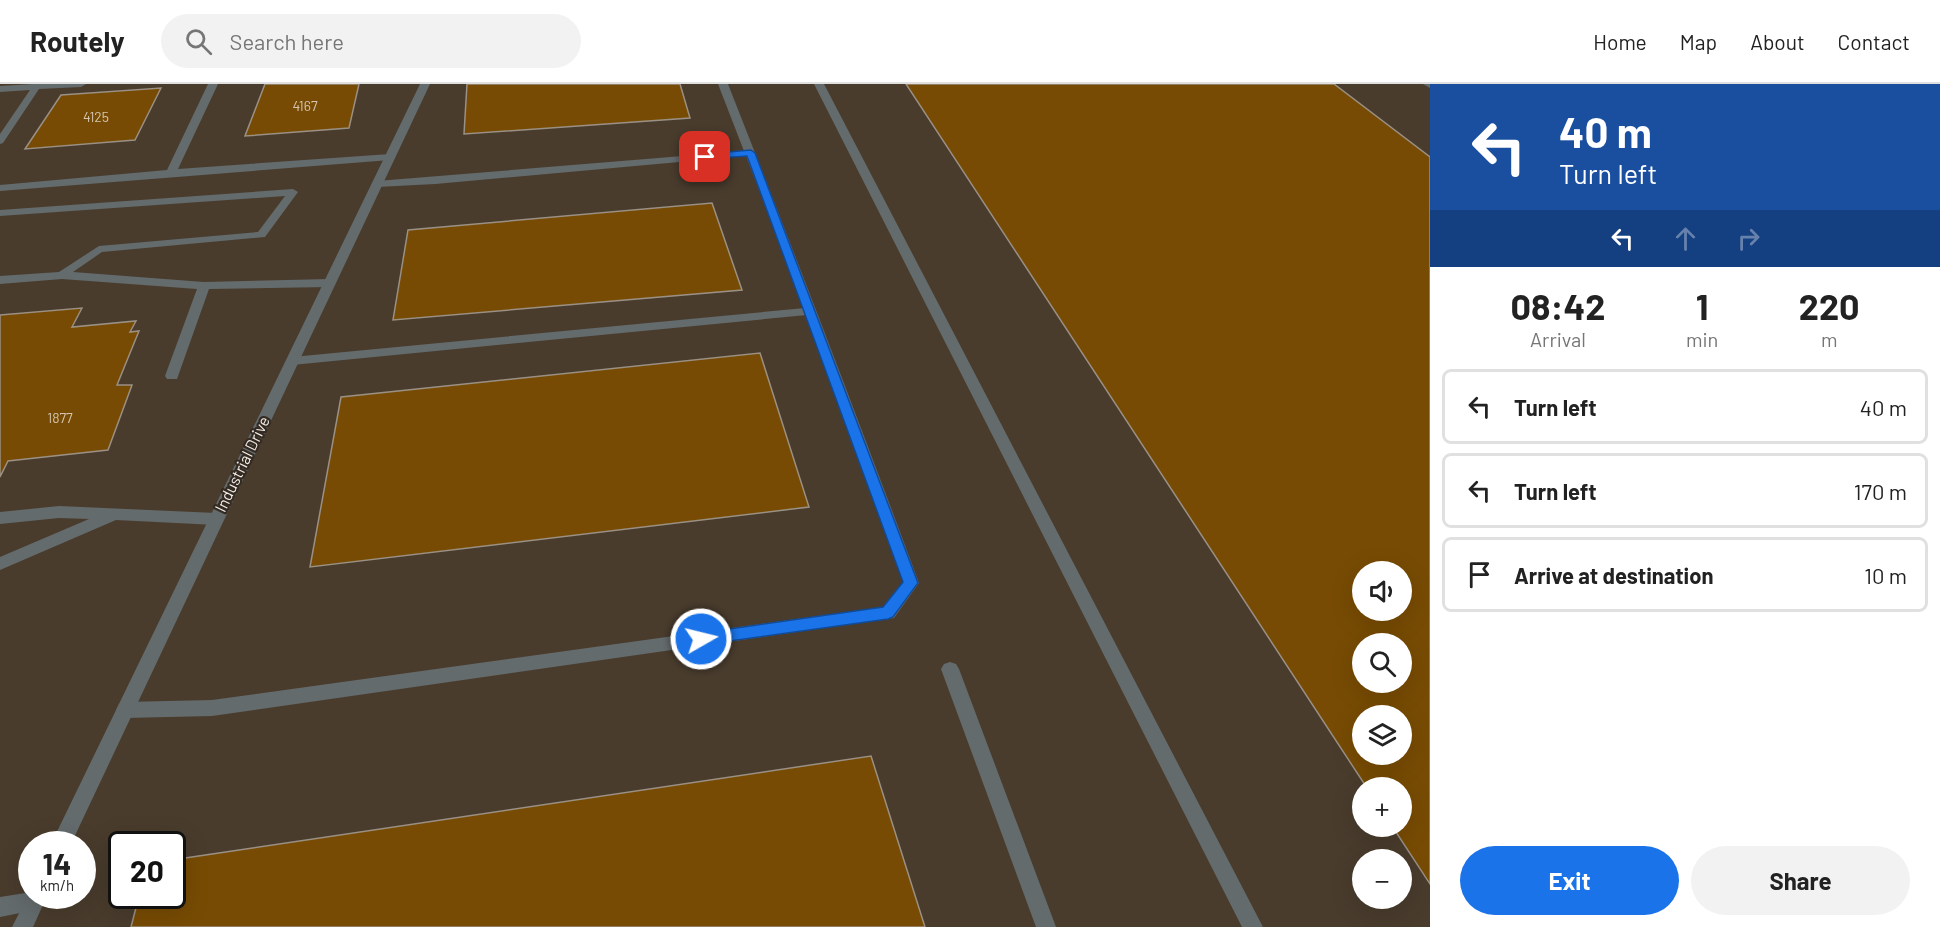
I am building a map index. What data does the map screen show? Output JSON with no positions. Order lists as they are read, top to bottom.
{
  "streets": {
    "street": ["Industrial Drive"]
  },
  "house_numbers": ["4167", "4125", "1877"],
  "page": {
    "header": "Routely",
    "search": "Search here",
    "nav": [
      "Home",
      "Map",
      "About",
      "Contact"
    ],
    "turn": ["40 m", "Turn left"],
    "eta": [
      "08:42",
      "Arrival",
      "1",
      "min",
      "220",
      "m"
    ],
    "list": [
      {
        "name": "Turn left",
        "value": "40 m"
      },
      {
        "name": "Turn left",
        "value": "170 m"
      },
      {
        "name": "Arrive at destination",
        "value": "10 m"
      }
    ],
    "map_buttons": ["+", "−"],
    "speed": "14 km/h",
    "limit": "20",
    "buttons": ["Exit", "Share"]
  }
}
